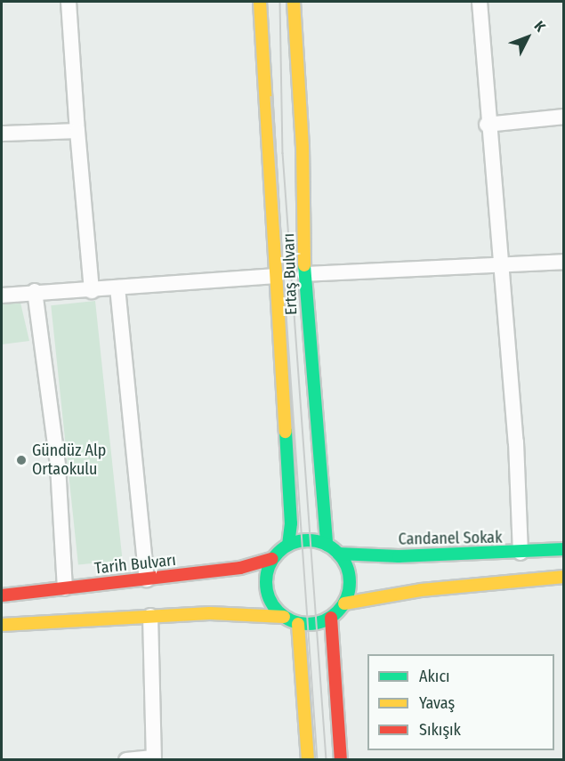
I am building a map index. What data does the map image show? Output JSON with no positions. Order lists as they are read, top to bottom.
{
  "streets": {
    "main road": ["Ertaş Bulvarı", "Candanel Sokak", "Tarih Bulvarı"]
  },
  "crossings": [
    ["Ertaş Bulvarı", "Candanel Sokak"],
    ["Ertaş Bulvarı", "Tarih Bulvarı"],
    ["Candanel Sokak", "Tarih Bulvarı"]
  ],
  "places": ["Gündüz Alp Ortaokulu"],
  "legend": ["Akıcı", "Yavaş", "Sıkışık"],
  "north": "top right"
}
